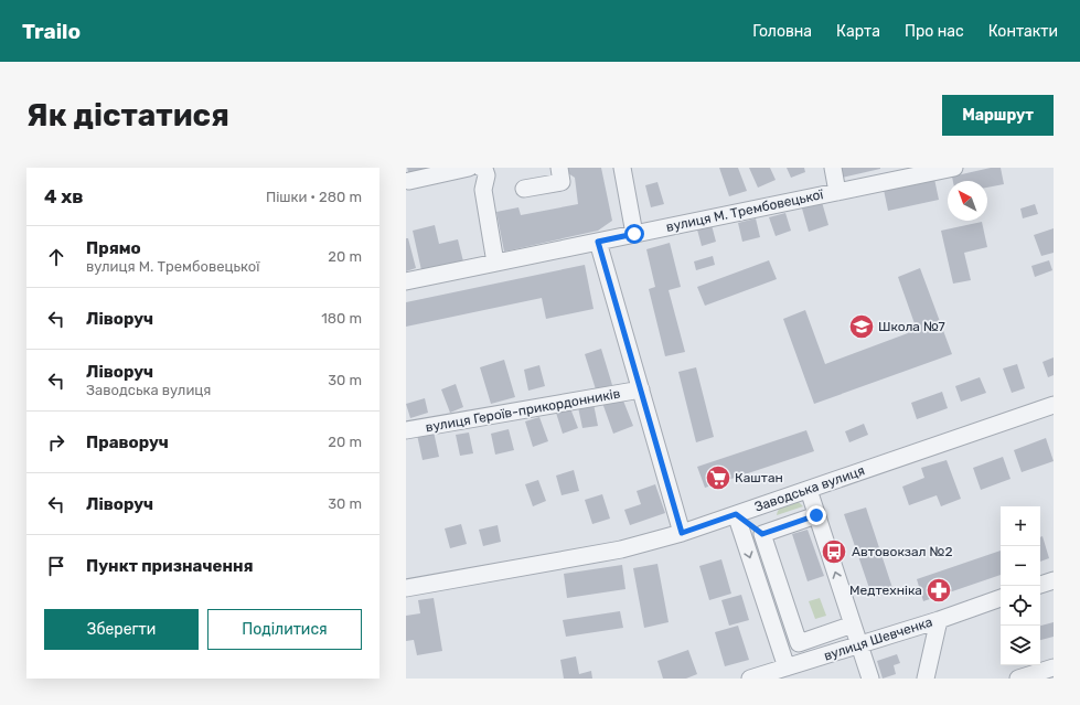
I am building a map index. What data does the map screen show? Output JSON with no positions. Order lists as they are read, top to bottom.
{
  "streets": {
    "street": [
      "вулиця М. Трембовецької",
      "вулиця Героїв-прикордонників",
      "Заводська вулиця",
      "вулиця Шевченка"
    ]
  },
  "places": {
    "school or university": ["Школа №7"],
    "supermarket": ["Каштан"],
    "bus stop": ["Автовокзал №2"],
    "pharmacy": ["Медтехніка"]
  },
  "north": "top left",
  "page": {
    "header": "Trailo",
    "nav": [
      "Головна",
      "Карта",
      "Про нас",
      "Контакти"
    ],
    "buttons": [
      "Маршрут",
      ["Зберегти", "Поділитися"]
    ],
    "title": "Як дістатися",
    "heading": ["4 хв", "Пішки · 280 m"],
    "list": [
      ["Прямо", "вулиця М. Трембовецької", "20 m"],
      ["Ліворуч", "180 m"],
      ["Ліворуч", "Заводська вулиця", "30 m"],
      ["Праворуч", "20 m"],
      ["Ліворуч", "30 m"],
      "Пункт призначення"
    ],
    "map_buttons": ["+", "−"]
  }
}
